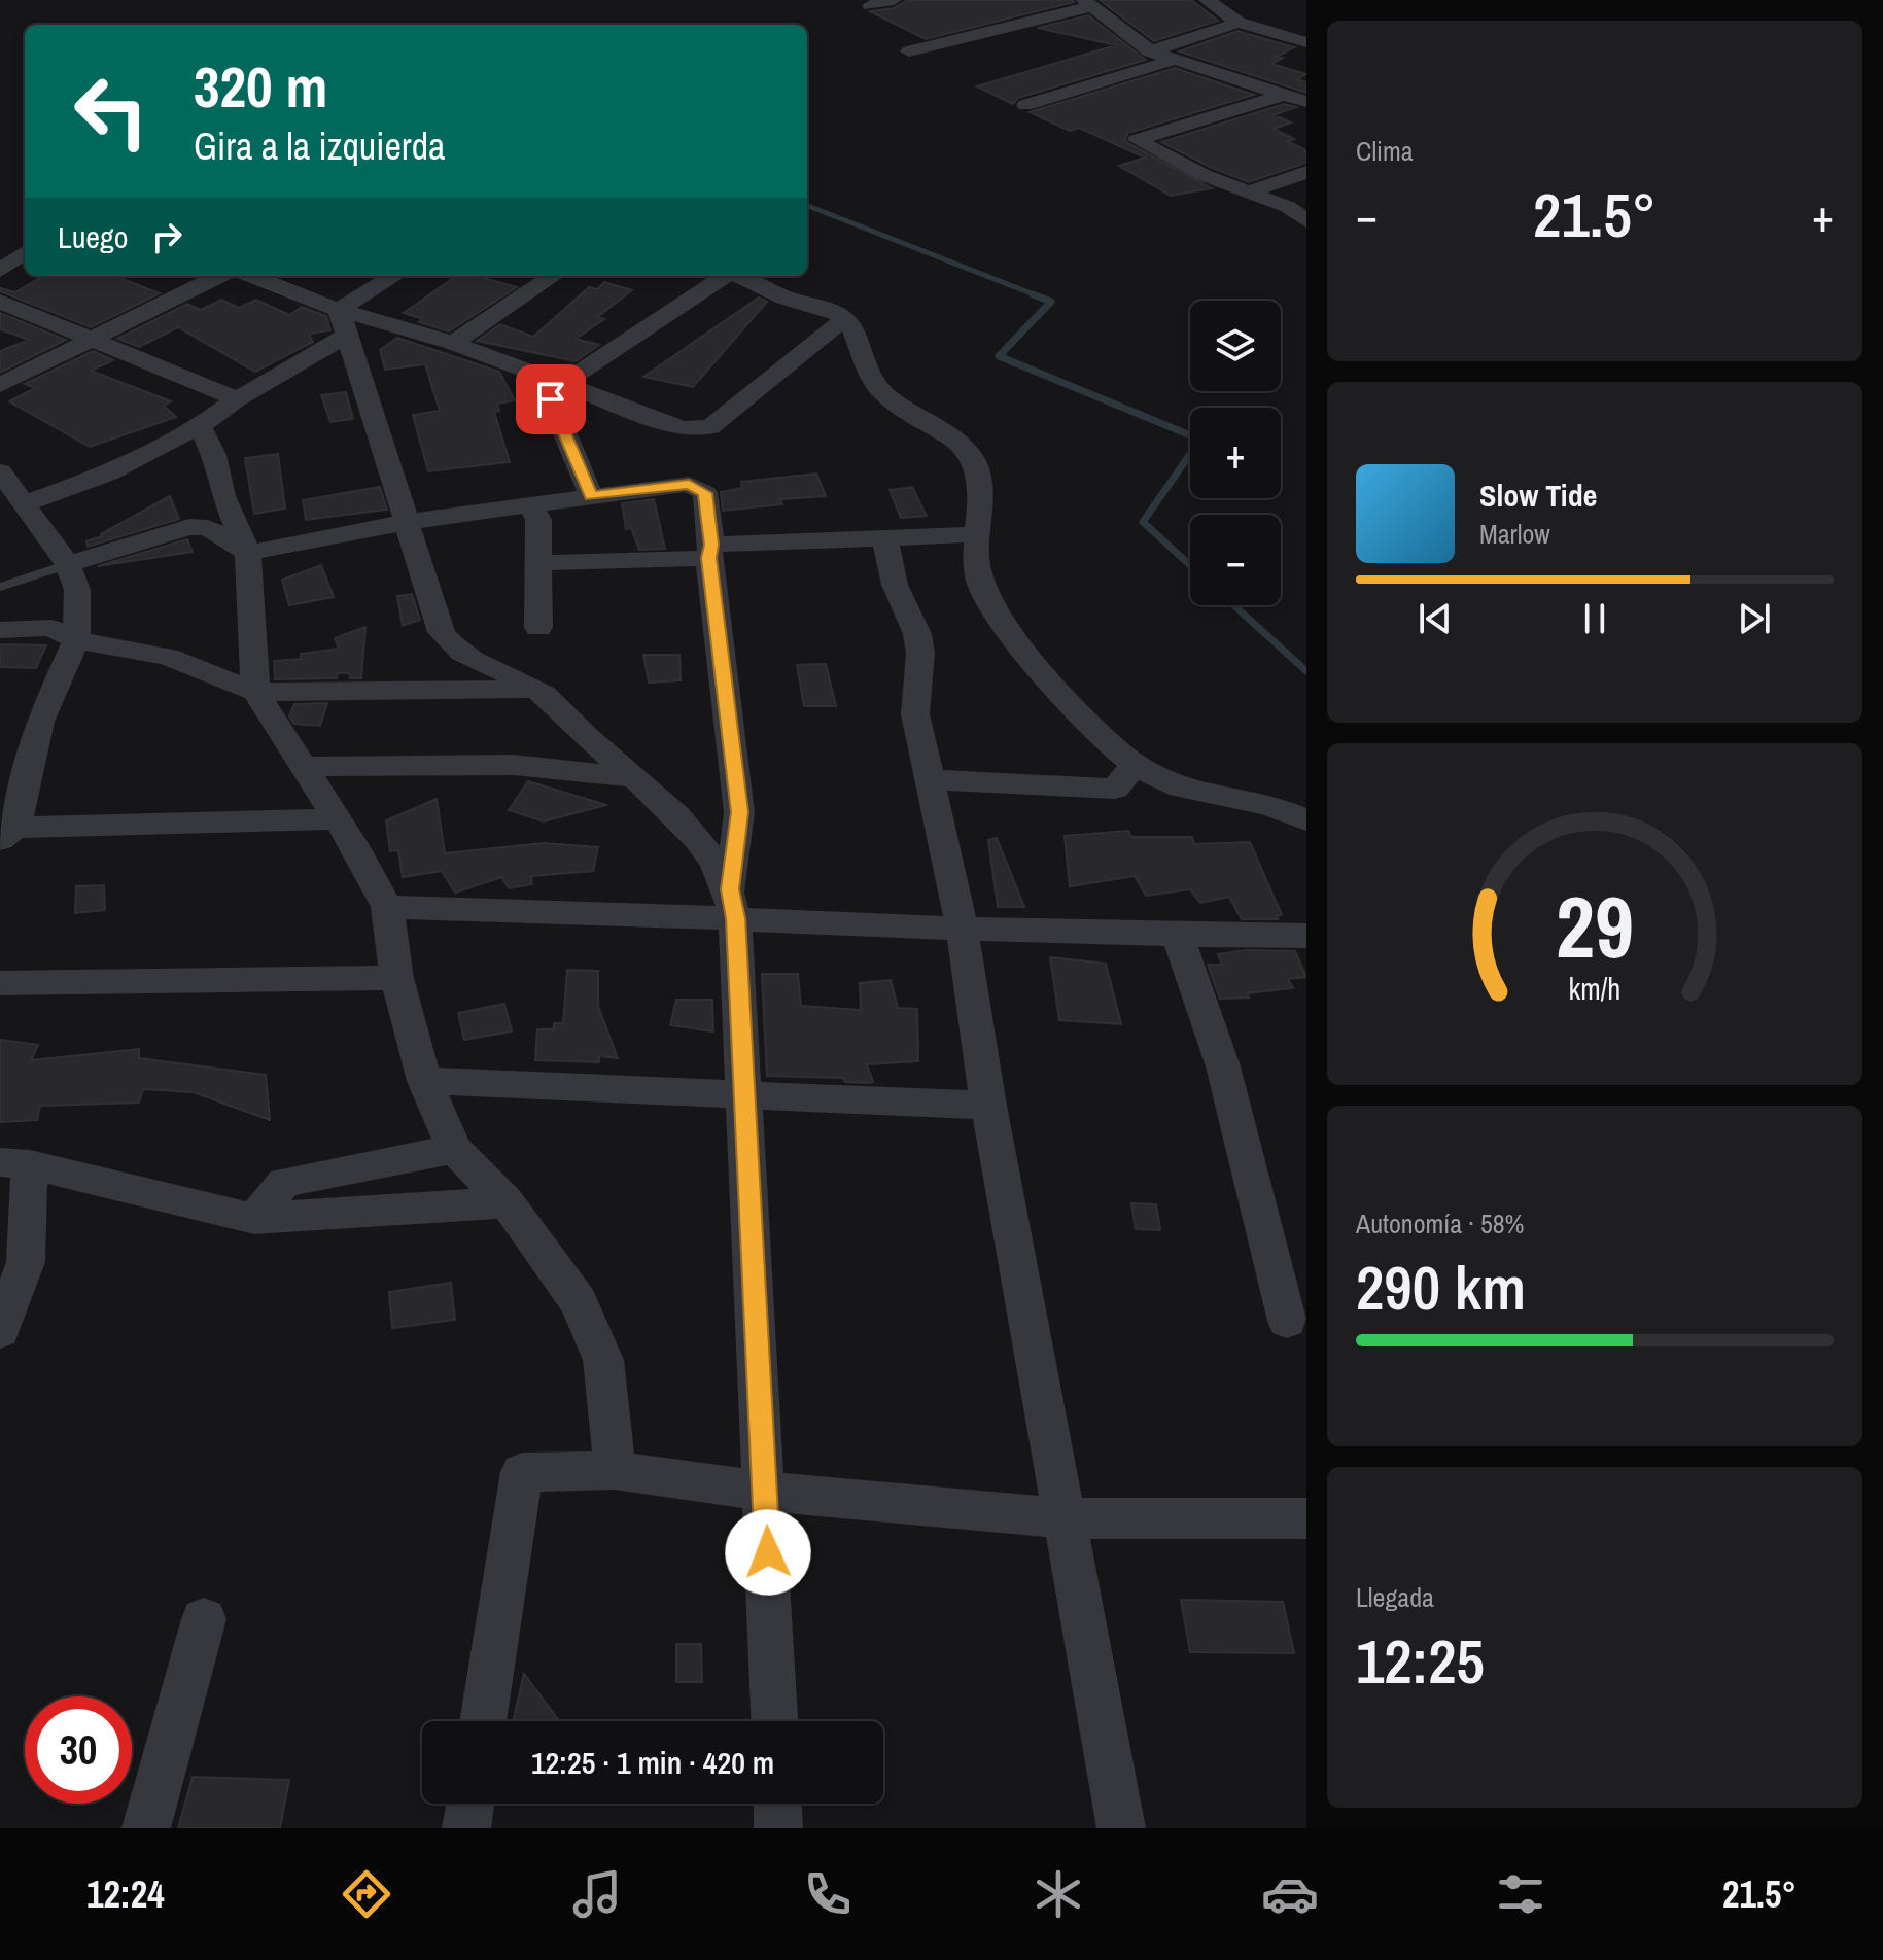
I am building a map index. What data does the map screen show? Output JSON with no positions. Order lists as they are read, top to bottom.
{
  "page": {
    "tile": [
      "Clima",
      ["Autonomía · 58%", "290 km"],
      ["Llegada", "12:25"]
    ],
    "turn": ["320 m", "Gira a la izquierda"],
    "heat": ["−", "21.5°", "+"],
    "then": "Luego",
    "map_buttons": ["+", "−"],
    "song": ["Slow Tide", "Marlow"],
    "limit": "30",
    "trip": "12:25 · 1 min · 420 m",
    "tabs": ["12:24", "21.5°"],
    "gauge": ["29", "km/h"]
  }
}
